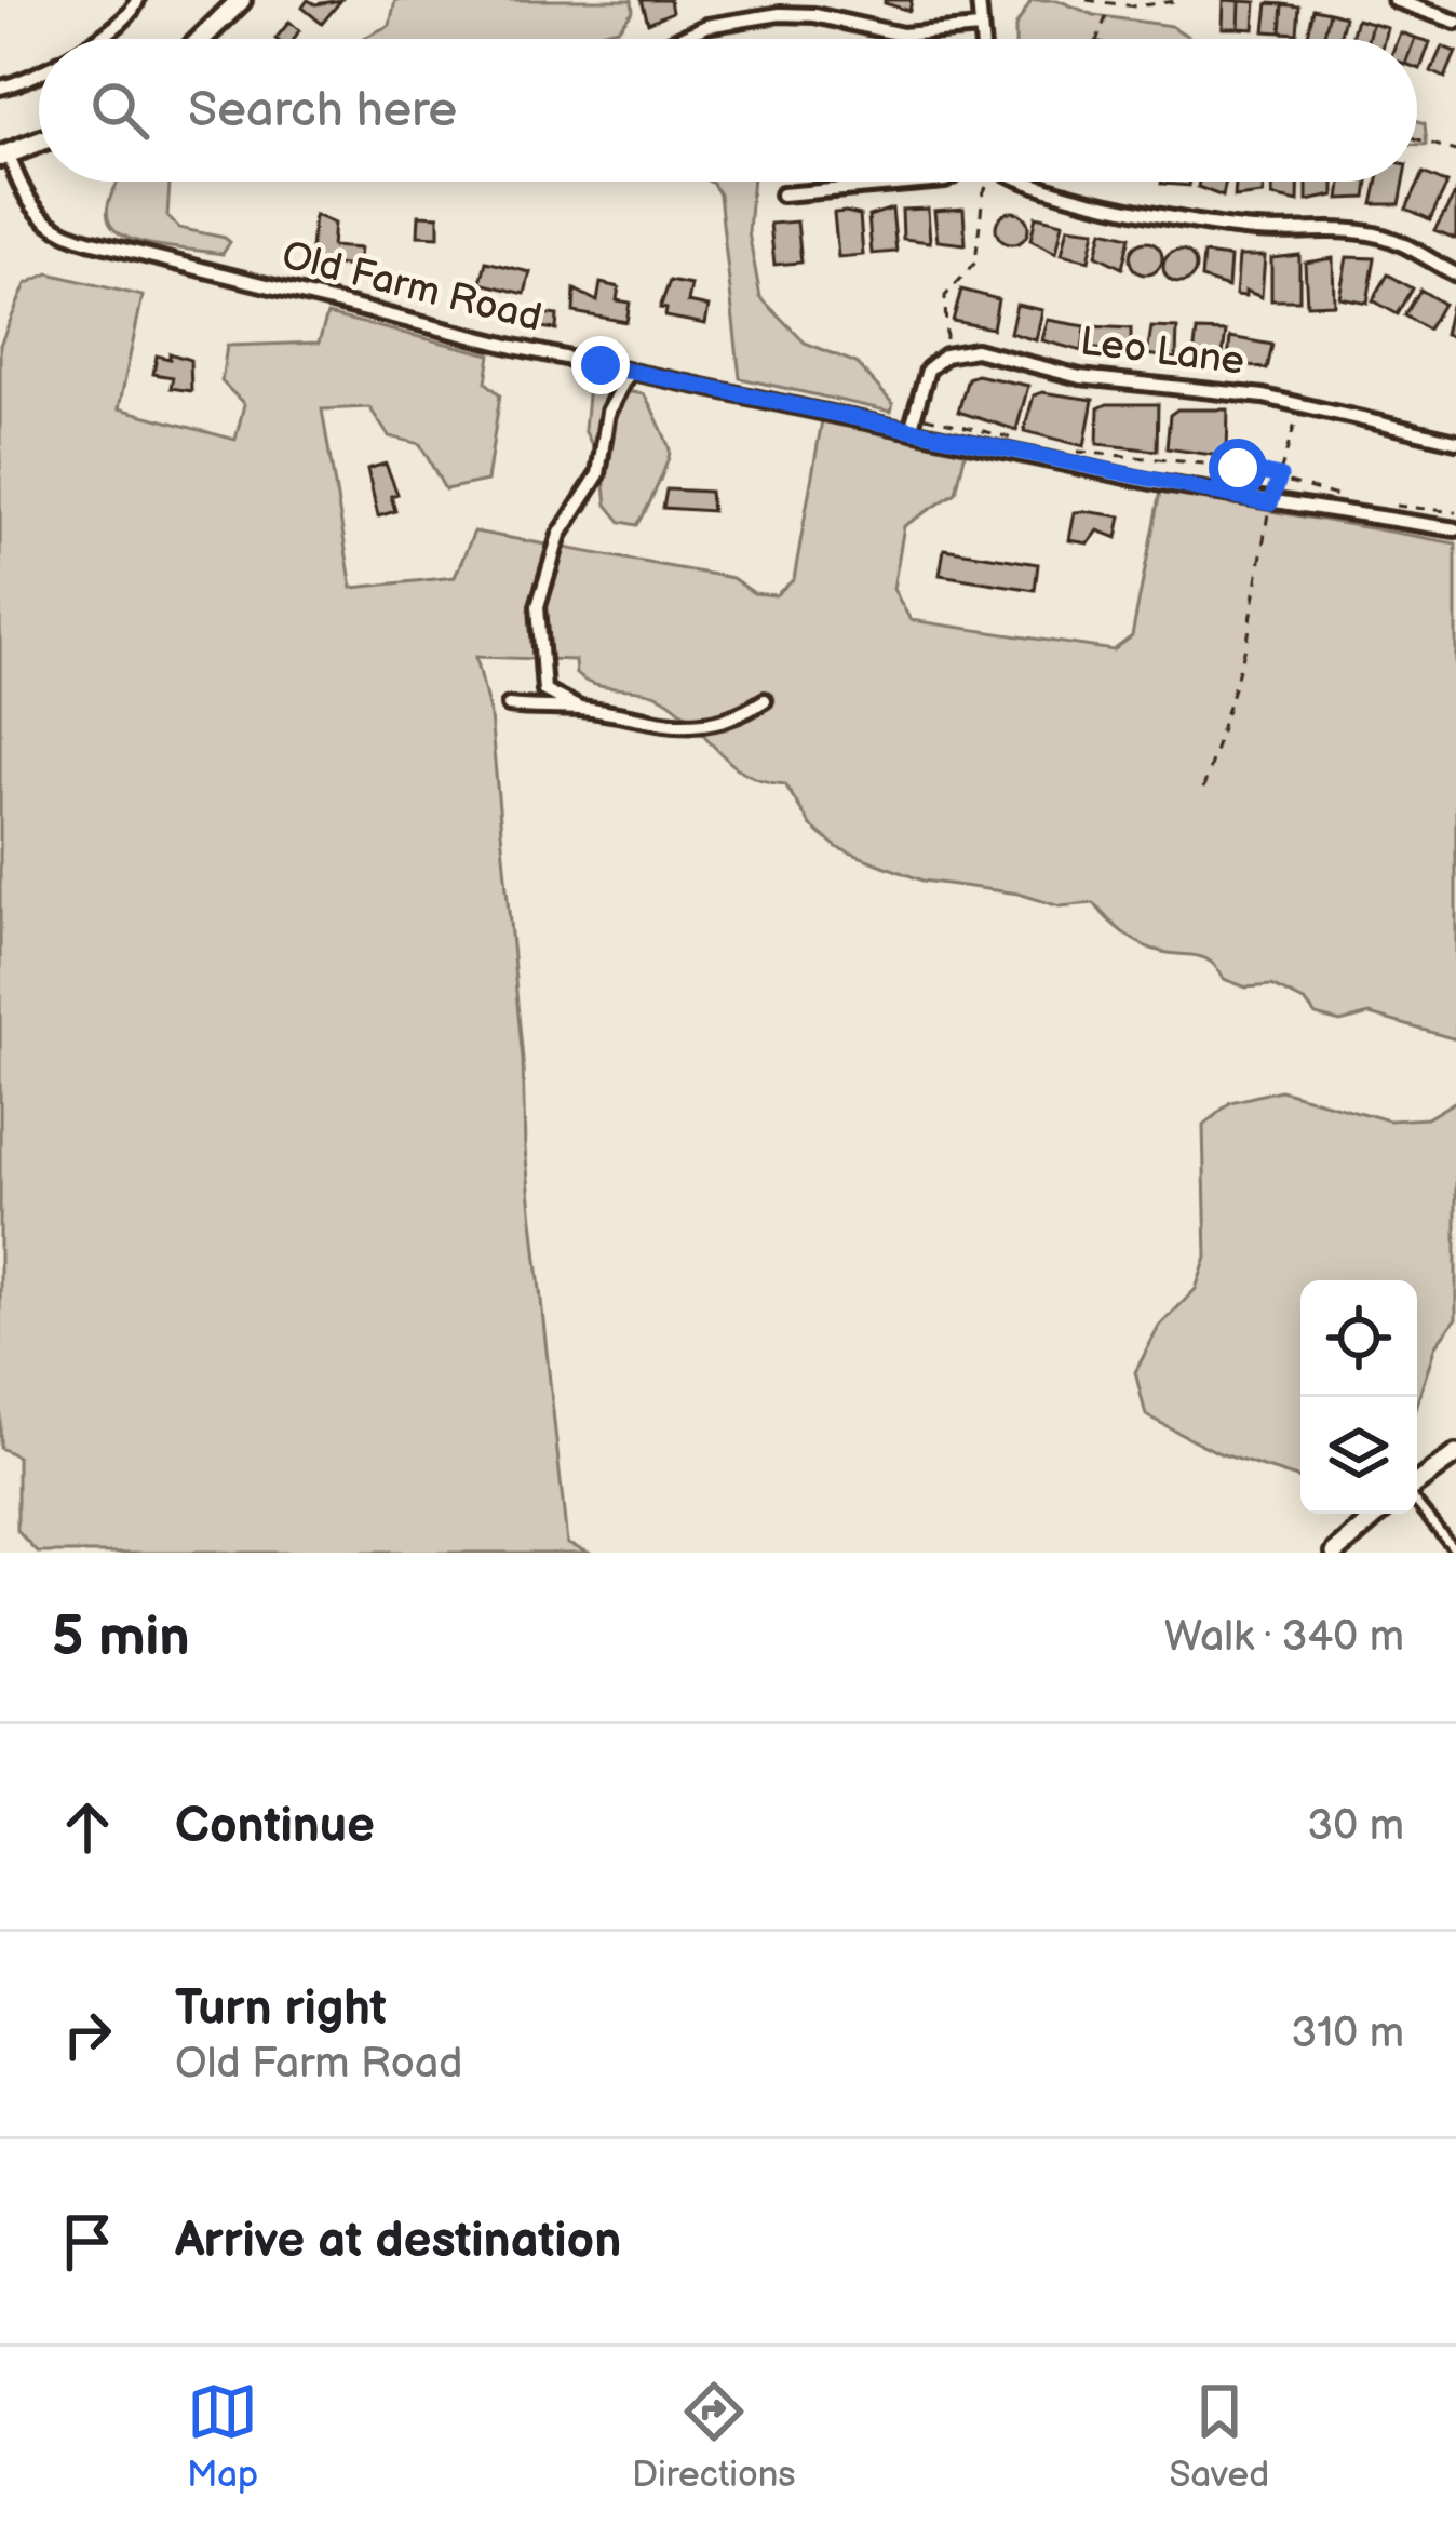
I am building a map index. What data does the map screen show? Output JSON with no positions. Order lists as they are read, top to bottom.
{
  "streets": {
    "street": ["Old Farm Road", "Leo Lane"]
  },
  "crossings": [
    ["Old Farm Road", "Leo Lane"]
  ],
  "page": {
    "search": "Search here",
    "heading": ["5 min", "Walk · 340 m"],
    "list": [
      ["Continue", "30 m"],
      ["Turn right", "Old Farm Road", "310 m"],
      "Arrive at destination"
    ],
    "nav": ["Map", "Directions", "Saved"]
  }
}
